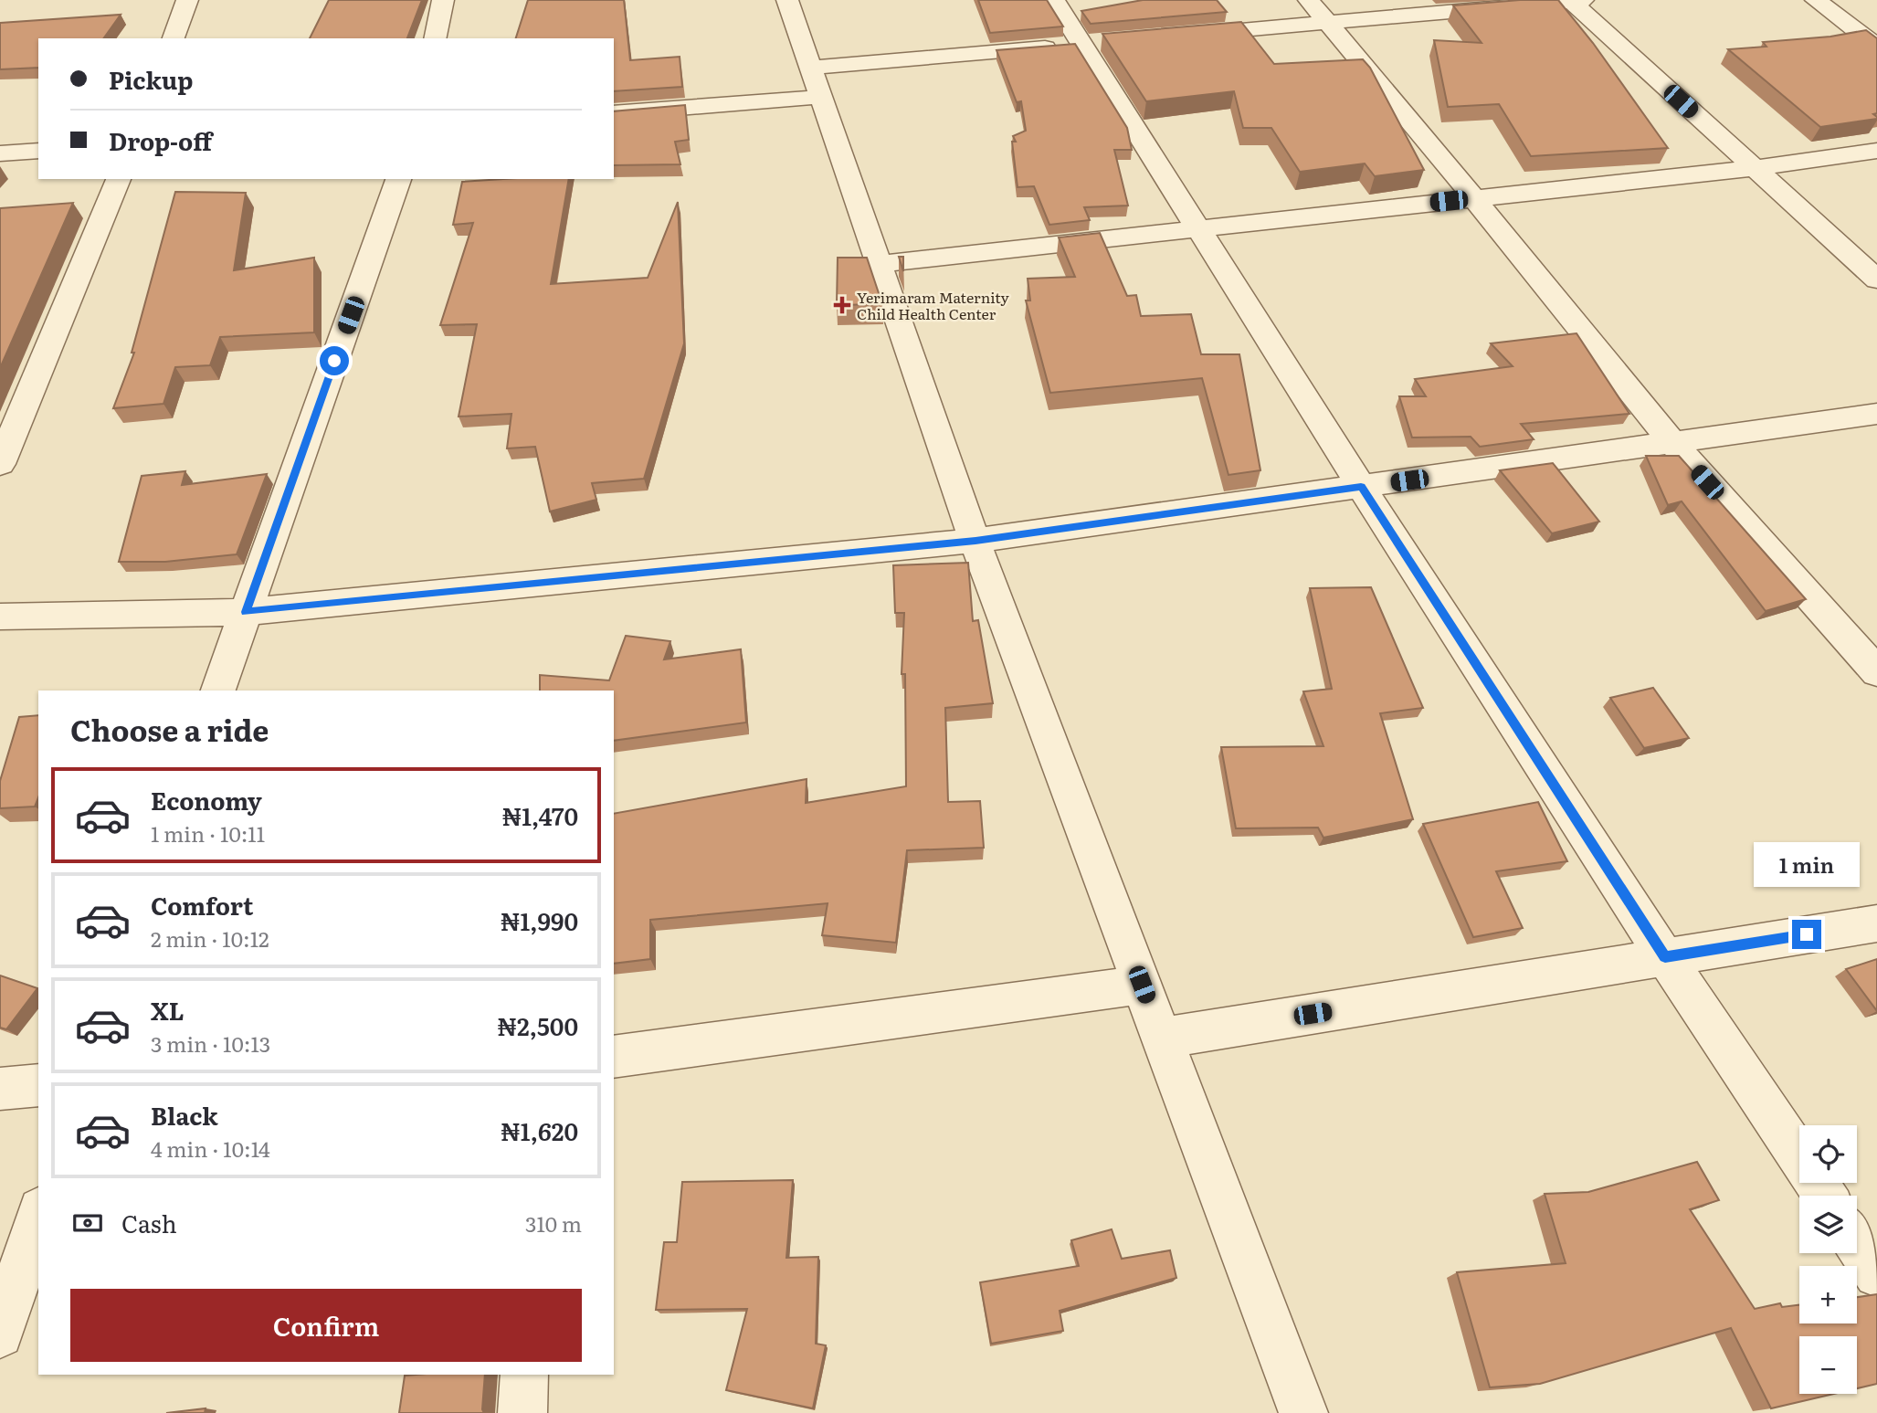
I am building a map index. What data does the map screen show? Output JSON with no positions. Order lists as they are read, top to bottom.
{
  "places": {
    "health": ["Yerimaram Maternity Child Health Center"]
  },
  "page": {
    "banner": ["Pickup", "Drop-off"],
    "heading": "Choose a ride",
    "list": [
      {
        "name": "Economy",
        "note": "1 min · 10:11",
        "value": "₦1,470"
      },
      {
        "name": "Comfort",
        "note": "2 min · 10:12",
        "value": "₦1,990"
      },
      {
        "name": "XL",
        "note": "3 min · 10:13",
        "value": "₦2,500"
      },
      {
        "name": "Black",
        "note": "4 min · 10:14",
        "value": "₦1,620"
      }
    ],
    "bubble": "1 min",
    "map_buttons": ["+", "−"],
    "pay": ["Cash", "310 m"],
    "buttons": "Confirm"
  }
}
